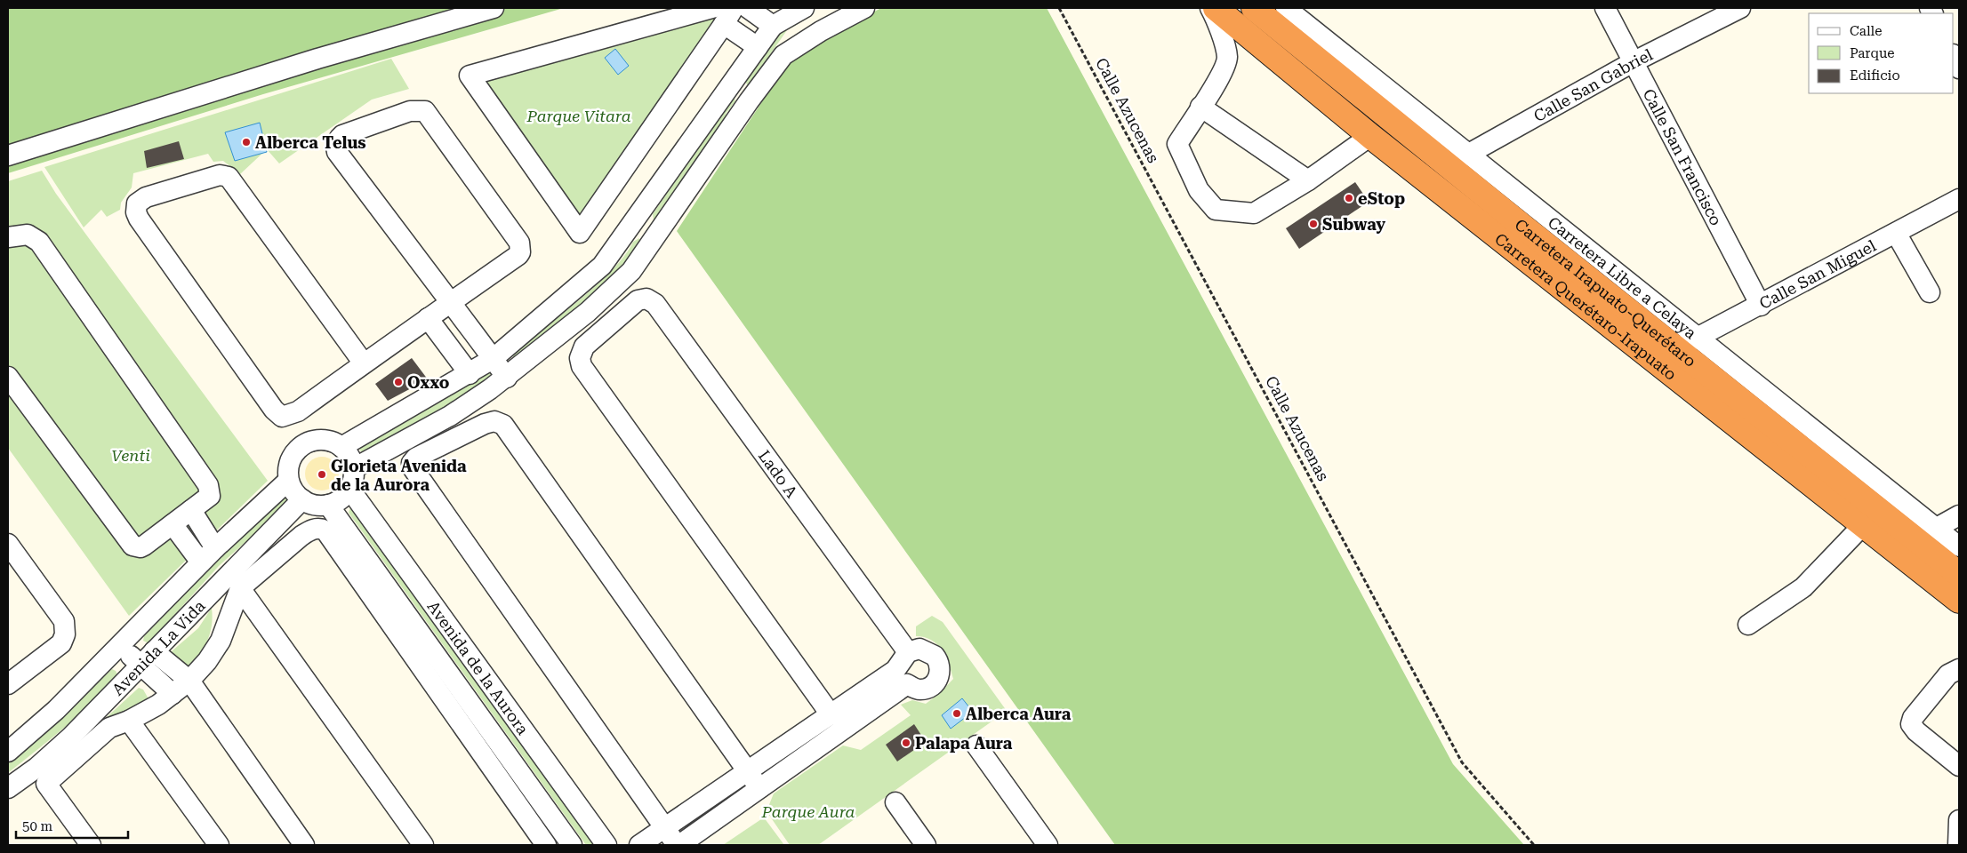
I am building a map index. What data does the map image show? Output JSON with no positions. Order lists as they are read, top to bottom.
{
  "streets": {
    "highway": ["Carretera Irapuato-Querétaro", "Carretera Querétaro-Irapuato"],
    "street": [
      "Calle San Gabriel",
      "Calle San Francisco",
      "Calle San Miguel",
      "Carretera Libre a Celaya",
      "Lado A",
      "Avenida La Vida",
      "Avenida de la Aurora"
    ],
    "path": ["Calle Azucenas"]
  },
  "crossings": [
    ["Calle San Gabriel", "Calle San Francisco"],
    ["Calle San Gabriel", "Carretera Libre a Celaya"],
    ["Calle San Gabriel", "Carretera Irapuato-Querétaro"],
    ["Calle San Francisco", "Calle San Miguel"],
    ["Calle San Miguel", "Carretera Libre a Celaya"],
    ["Calle San Miguel", "Carretera Irapuato-Querétaro"],
    ["Carretera Libre a Celaya", "Carretera Irapuato-Querétaro"],
    ["Carretera Libre a Celaya", "Carretera Querétaro-Irapuato"],
    ["Carretera Irapuato-Querétaro", "Carretera Querétaro-Irapuato"],
    ["Avenida La Vida", "Avenida de la Aurora"]
  ],
  "parks": ["Parque Vitara", "Venti", "Parque Aura"],
  "places": [
    "Alberca Telus",
    "eStop",
    "Subway",
    "Oxxo",
    "Glorieta Avenida de la Aurora",
    "Alberca Aura",
    "Palapa Aura"
  ],
  "legend": ["Calle", "Parque", "Edificio"],
  "scale_bar": "50 m"
}
